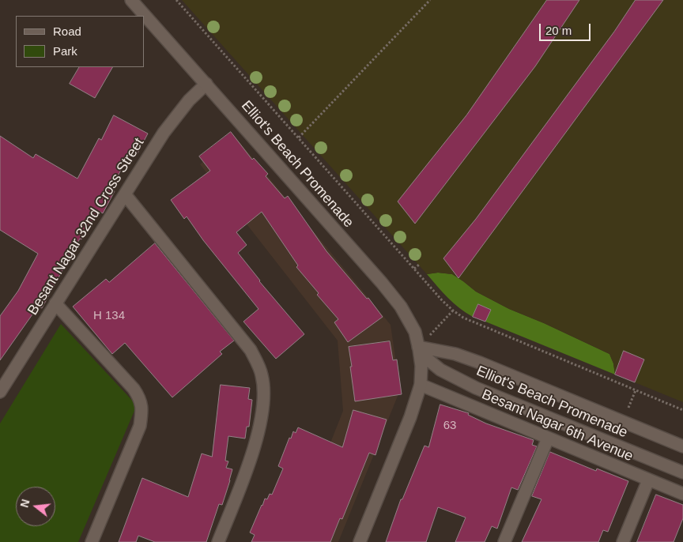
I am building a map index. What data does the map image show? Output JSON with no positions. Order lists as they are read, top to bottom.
{
  "streets": {
    "street": ["Elliot's Beach Promenade", "Besant Nagar 32nd Cross Street", "Besant Nagar 6th Avenue"]
  },
  "crossings": [
    ["Elliot's Beach Promenade", "Besant Nagar 32nd Cross Street"]
  ],
  "house_numbers": ["H 134", "63"],
  "legend": ["Road", "Park"],
  "scale_bar": "20 m",
  "north": "left"
}
